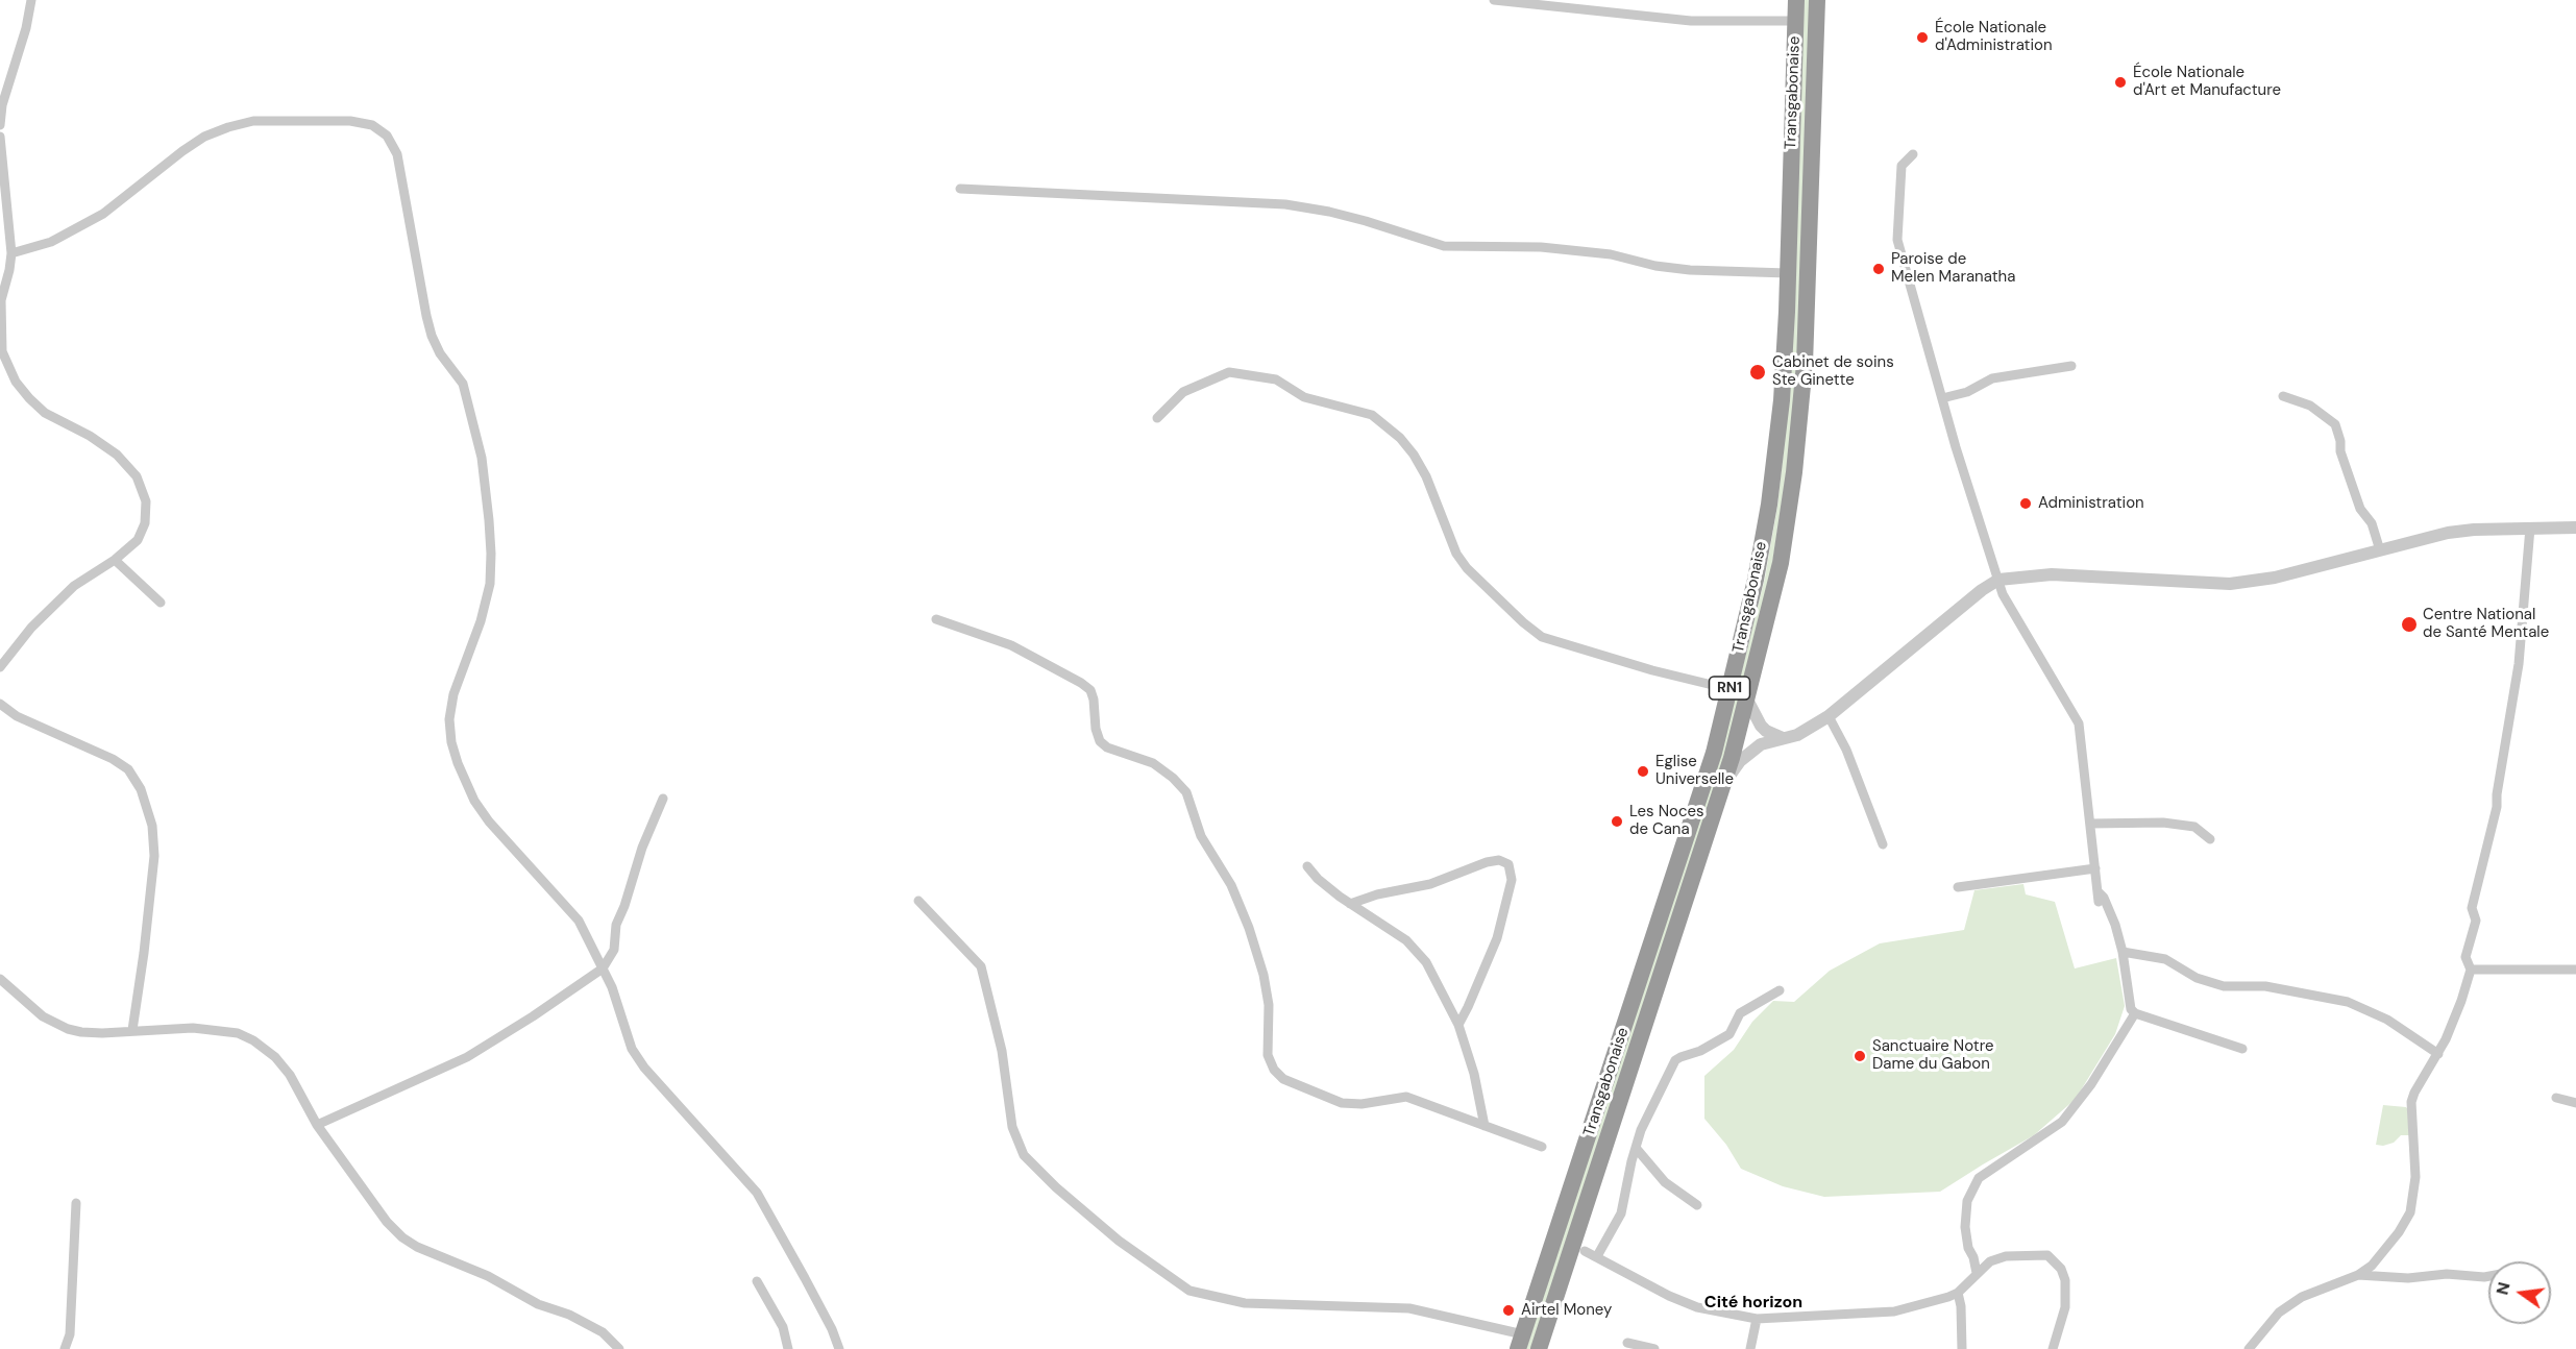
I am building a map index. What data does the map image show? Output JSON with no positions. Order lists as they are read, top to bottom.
{
  "streets": {
    "highway": ["Transgabonaise", "RN1"]
  },
  "districts": ["Cité horizon"],
  "places": [
    "École Nationale d'Administration",
    "École Nationale d'Art et Manufacture",
    "Paroise de Melen Maranatha",
    "Cabinet de soins Ste Ginette",
    "Administration",
    "Centre National de Santé Mentale",
    "Eglise Universelle",
    "Les Noces de Cana",
    "Sanctuaire Notre Dame du Gabon",
    "Airtel Money"
  ],
  "north": "left"
}
